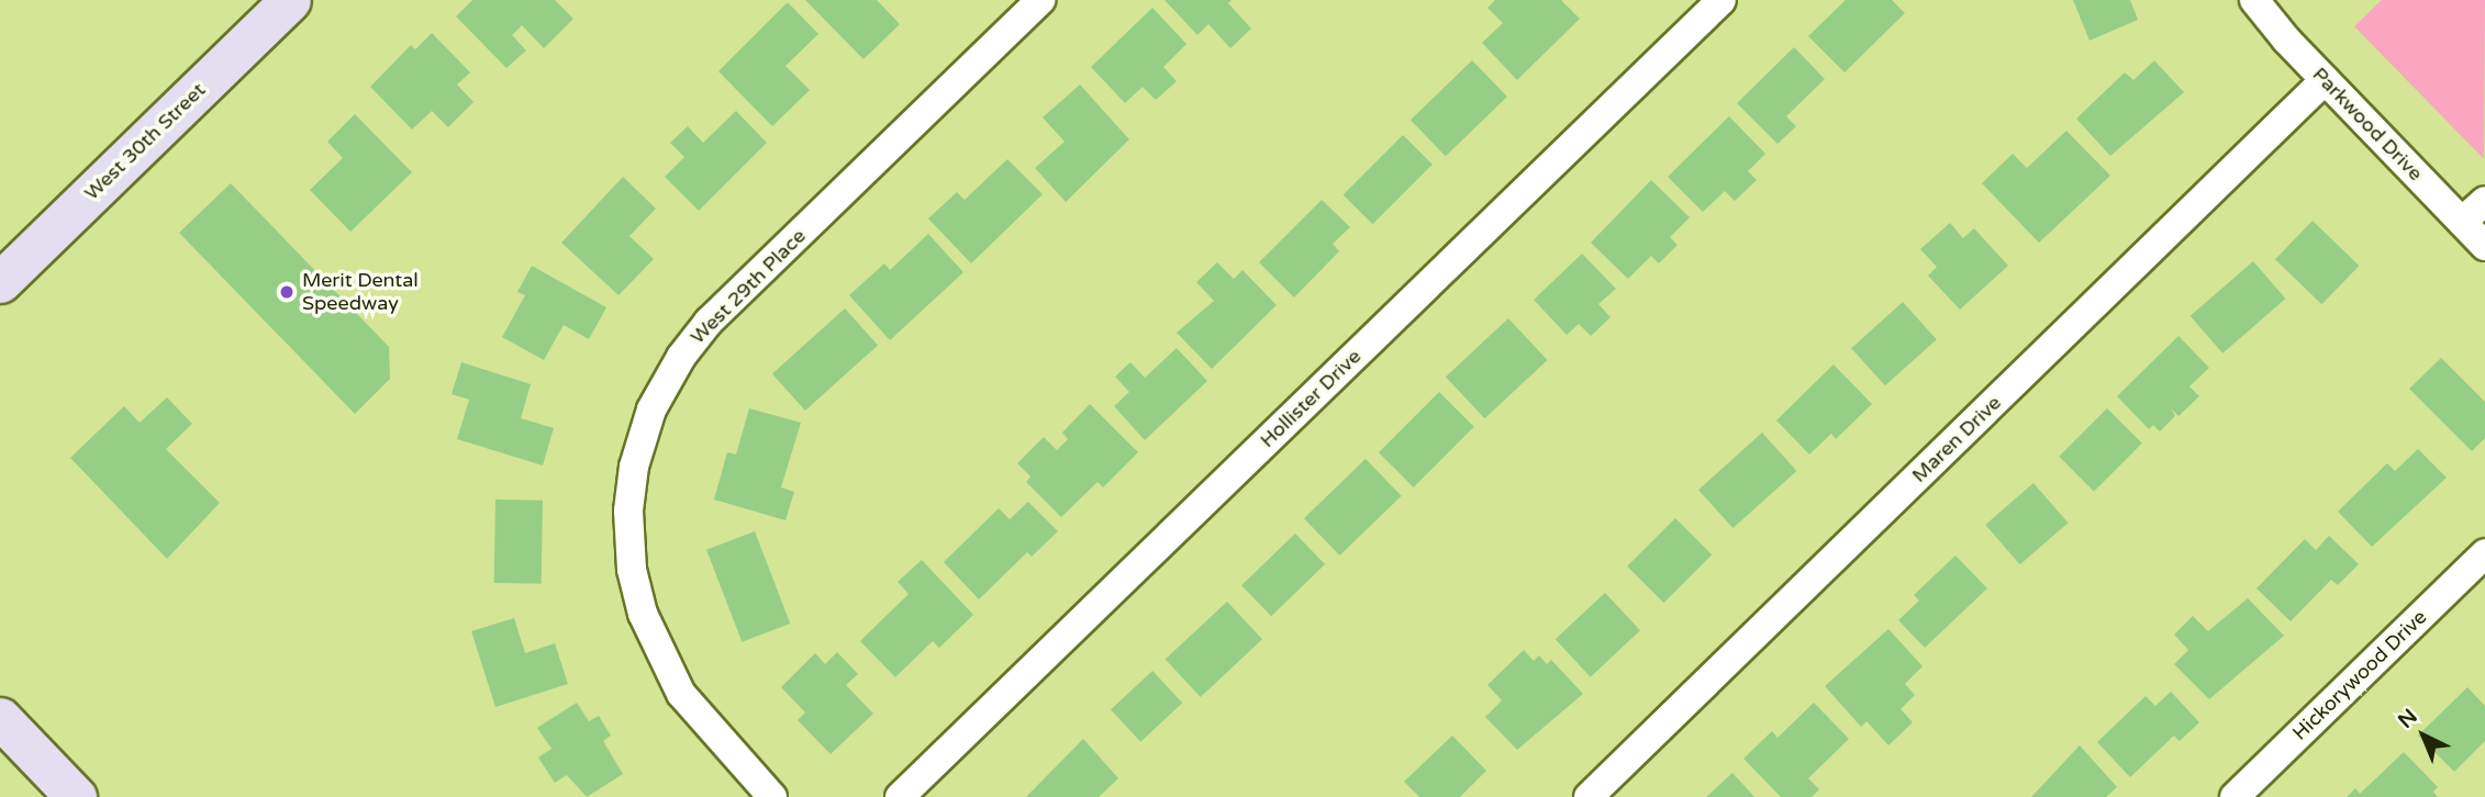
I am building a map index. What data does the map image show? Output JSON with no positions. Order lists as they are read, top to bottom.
{
  "streets": {
    "street": [
      "Parkwood Drive",
      "West 30th Street",
      "West 29th Place",
      "Hollister Drive",
      "Maren Drive",
      "Hickorywood Drive"
    ]
  },
  "crossings": [
    ["Parkwood Drive", "Maren Drive"]
  ],
  "places": ["Merit Dental Speedway"],
  "north": "top left"
}
